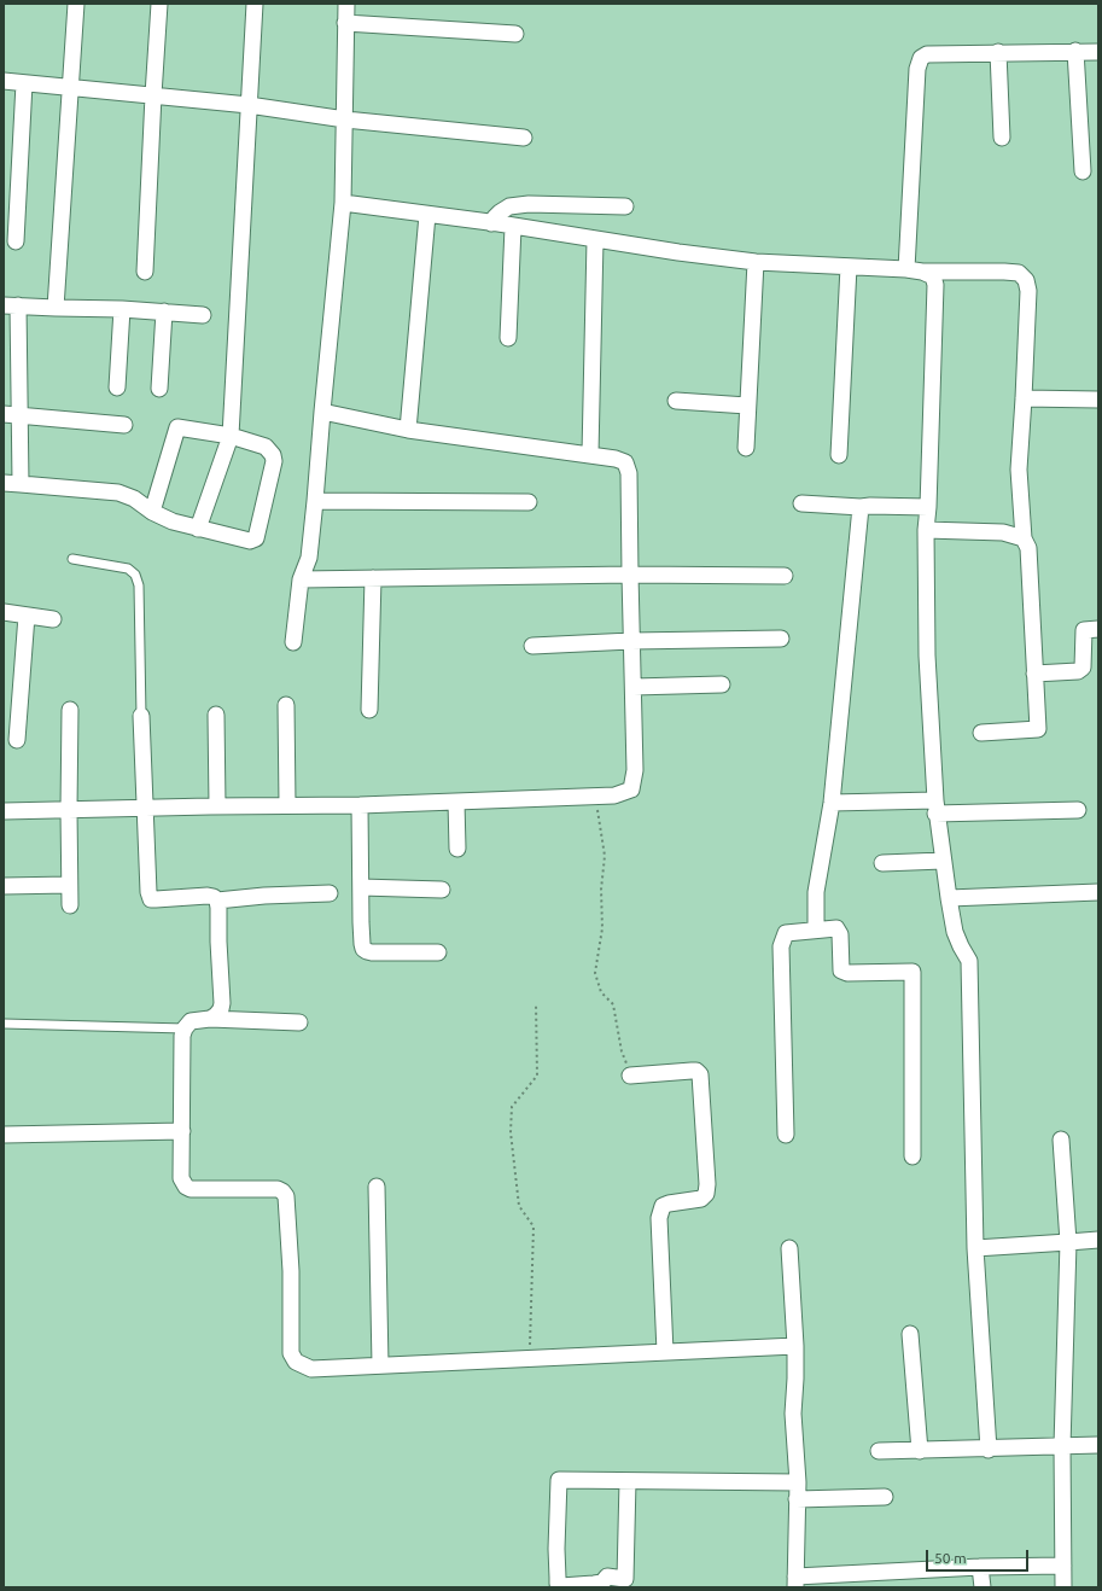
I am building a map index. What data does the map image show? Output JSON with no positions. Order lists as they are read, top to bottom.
{
  "scale_bar": "50 m"
}
